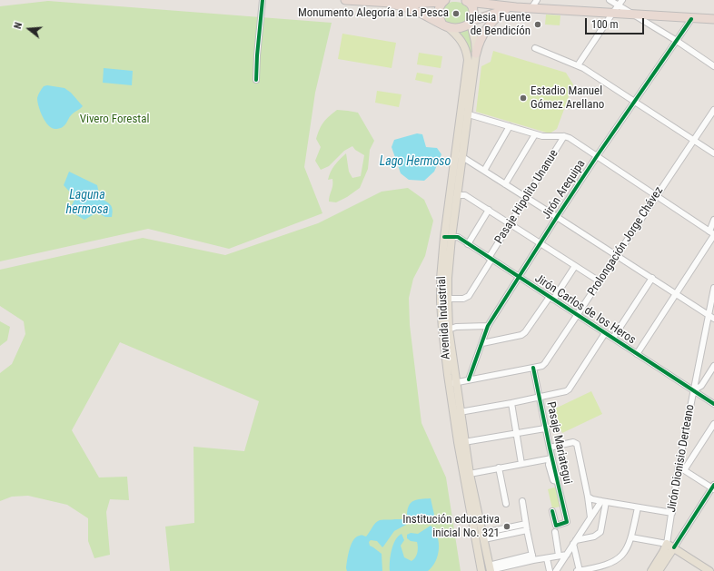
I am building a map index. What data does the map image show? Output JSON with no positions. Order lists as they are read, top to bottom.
{
  "streets": {
    "main road": ["Avenida Industrial"],
    "street": [
      "Jirón Arequipa",
      "Pasaje Hipolito Unanue",
      "Prolongación Jorge Chávez",
      "Jirón Carlos de los Heros",
      "Pasaje Mariategui",
      "Jirón Dionisio Derteano"
    ]
  },
  "crossings": [
    ["Jirón Arequipa", "Prolongación Jorge Chávez"],
    ["Jirón Arequipa", "Jirón Carlos de los Heros"],
    ["Pasaje Hipolito Unanue", "Jirón Carlos de los Heros"],
    ["Pasaje Hipolito Unanue", "Avenida Industrial"],
    ["Prolongación Jorge Chávez", "Jirón Carlos de los Heros"],
    ["Prolongación Jorge Chávez", "Avenida Industrial"],
    ["Prolongación Jorge Chávez", "Pasaje Mariategui"],
    ["Jirón Carlos de los Heros", "Avenida Industrial"],
    ["Jirón Carlos de los Heros", "Jirón Dionisio Derteano"]
  ],
  "water": ["Lago Hermoso", "Laguna hermosa"],
  "parks": ["Vivero Forestal"],
  "places": [
    "Monumento Alegoría a La Pesca",
    "Iglesia Fuente de Bendicíón",
    "Estadio Manuel Gómez Arellano",
    "Institución educativa inicial No. 321"
  ],
  "scale_bar": "100 m",
  "north": "left"
}
